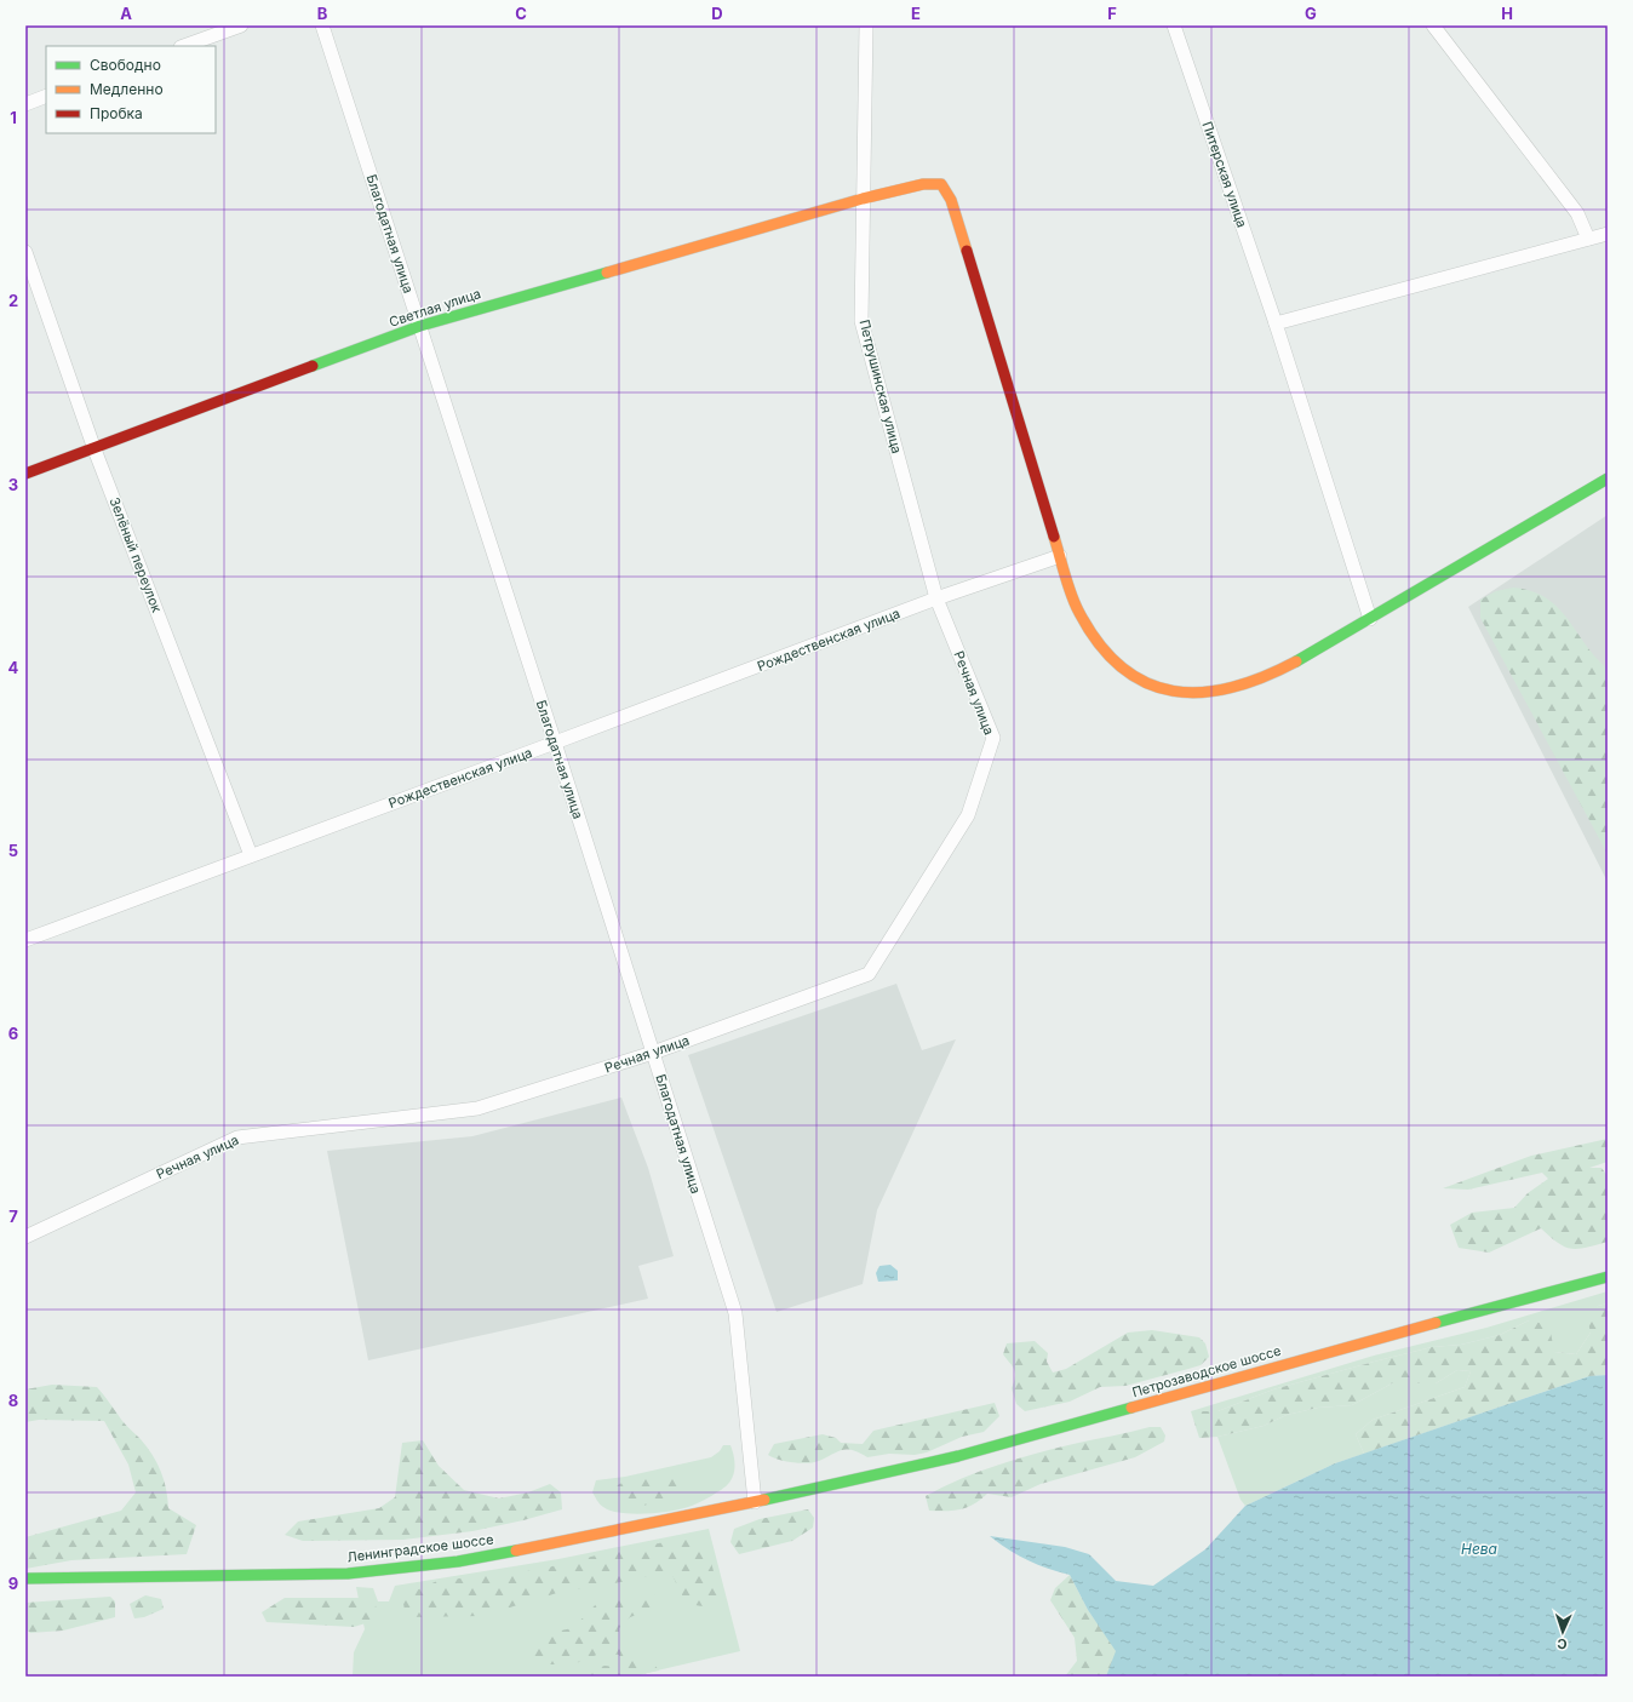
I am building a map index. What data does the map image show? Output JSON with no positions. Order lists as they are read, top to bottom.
{
  "streets": {
    "street": [
      "Питерская улица",
      "Благодатная улица",
      "Светлая улица",
      "Петрушинская улица",
      "Зелёный переулок",
      "Рождественская улица",
      "Речная улица",
      "Петрозаводское шоссе",
      "Ленинградское шоссе"
    ]
  },
  "crossings": [
    ["Благодатная улица", "Светлая улица"],
    ["Благодатная улица", "Рождественская улица"],
    ["Благодатная улица", "Речная улица"],
    ["Благодатная улица", "Ленинградское шоссе"],
    ["Светлая улица", "Петрушинская улица"],
    ["Светлая улица", "Зелёный переулок"],
    ["Светлая улица", "Рождественская улица"],
    ["Петрушинская улица", "Рождественская улица"],
    ["Петрушинская улица", "Речная улица"],
    ["Зелёный переулок", "Рождественская улица"],
    ["Рождественская улица", "Речная улица"],
    ["Петрозаводское шоссе", "Ленинградское шоссе"]
  ],
  "water": ["Нева"],
  "legend": ["Свободно", "Медленно", "Пробка"],
  "north": "bottom",
  "grid": {
    "columns": [
      "A",
      "B",
      "C",
      "D",
      "E",
      "F",
      "G",
      "H"
    ],
    "rows": [
      "1",
      "2",
      "3",
      "4",
      "5",
      "6",
      "7",
      "8",
      "9"
    ]
  }
}
